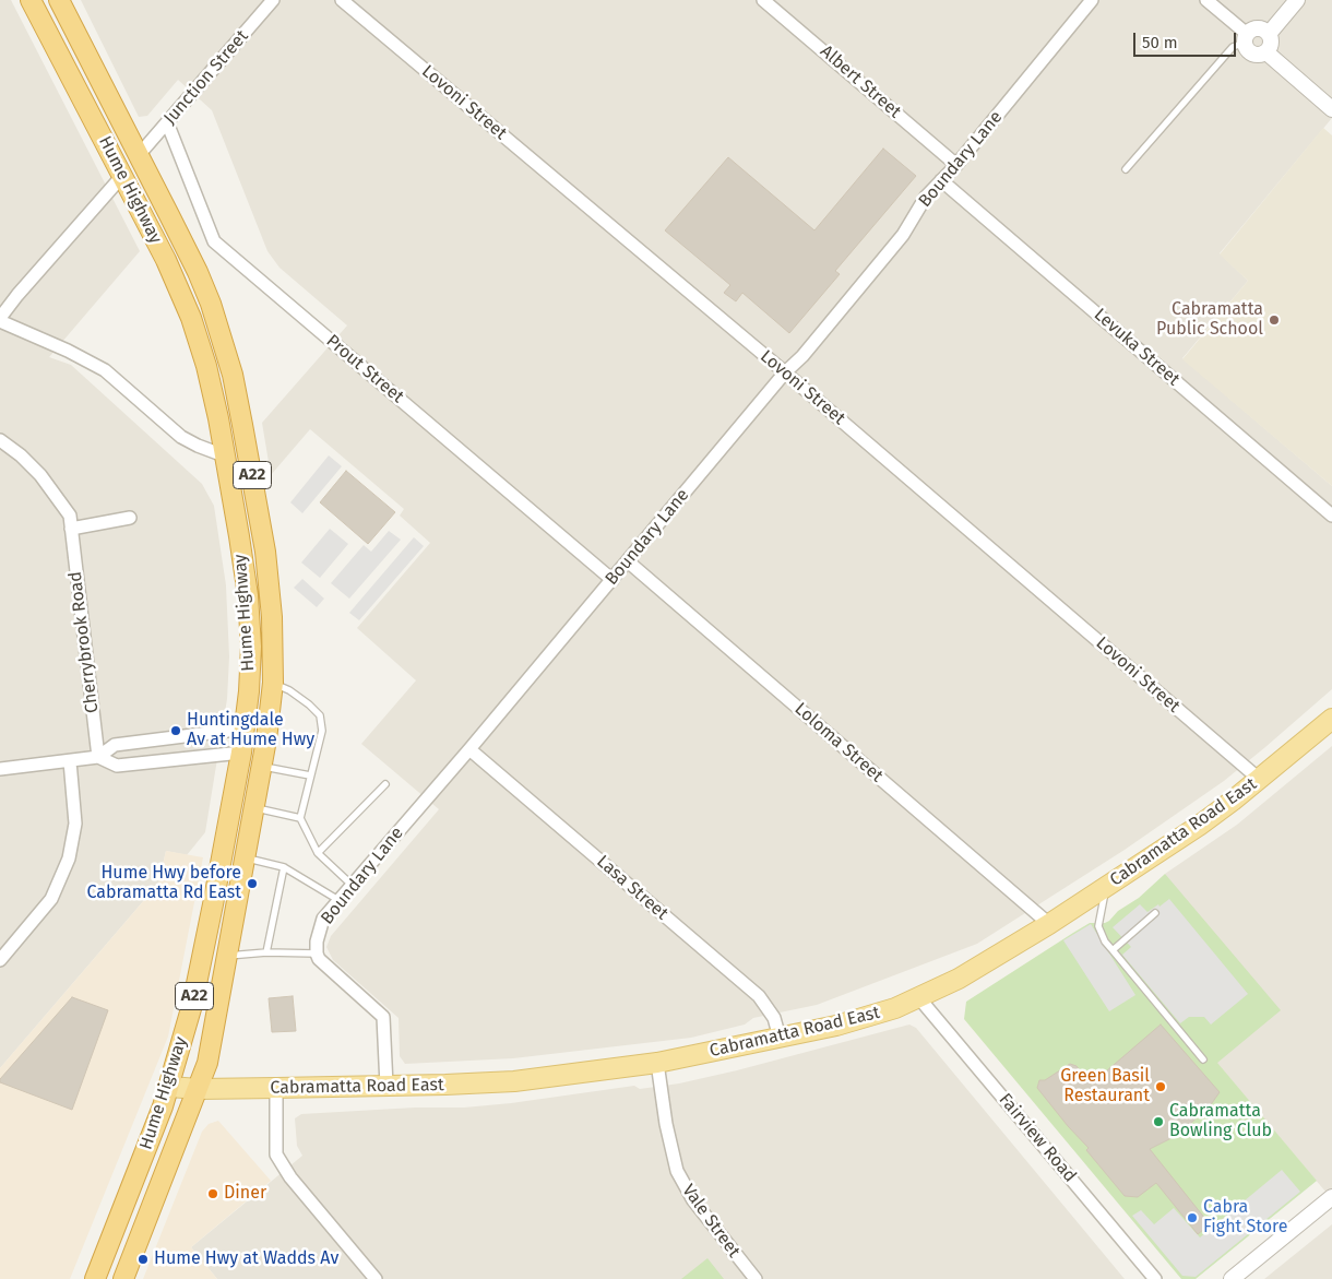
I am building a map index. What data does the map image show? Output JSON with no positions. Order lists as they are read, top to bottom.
{
  "streets": {
    "highway": ["Hume Highway", "A22"],
    "main road": ["Cabramatta Road East"],
    "street": [
      "Junction Street",
      "Albert Street",
      "Lovoni Street",
      "Boundary Lane",
      "Levuka Street",
      "Prout Street",
      "Cherrybrook Road",
      "Loloma Street",
      "Lasa Street",
      "Fairview Road",
      "Vale Street"
    ]
  },
  "crossings": [
    ["Junction Street", "Hume Highway"],
    ["Junction Street", "Prout Street"],
    ["Albert Street", "Boundary Lane"],
    ["Lovoni Street", "Boundary Lane"],
    ["Lovoni Street", "Cabramatta Road East"],
    ["Boundary Lane", "Levuka Street"],
    ["Boundary Lane", "Prout Street"],
    ["Boundary Lane", "Loloma Street"],
    ["Boundary Lane", "Lasa Street"],
    ["Hume Highway", "Cabramatta Road East"],
    ["Loloma Street", "Cabramatta Road East"],
    ["Cabramatta Road East", "Lasa Street"],
    ["Cabramatta Road East", "Fairview Road"],
    ["Cabramatta Road East", "Vale Street"]
  ],
  "places": [
    "Cabramatta Public School",
    "Huntingdale Av at Hume Hwy",
    "Hume Hwy before Cabramatta Rd East",
    "Green Basil Restaurant",
    "Cabramatta Bowling Club",
    "Diner",
    "Cabra Fight Store",
    "Hume Hwy at Wadds Av"
  ],
  "scale_bar": "50 m"
}
